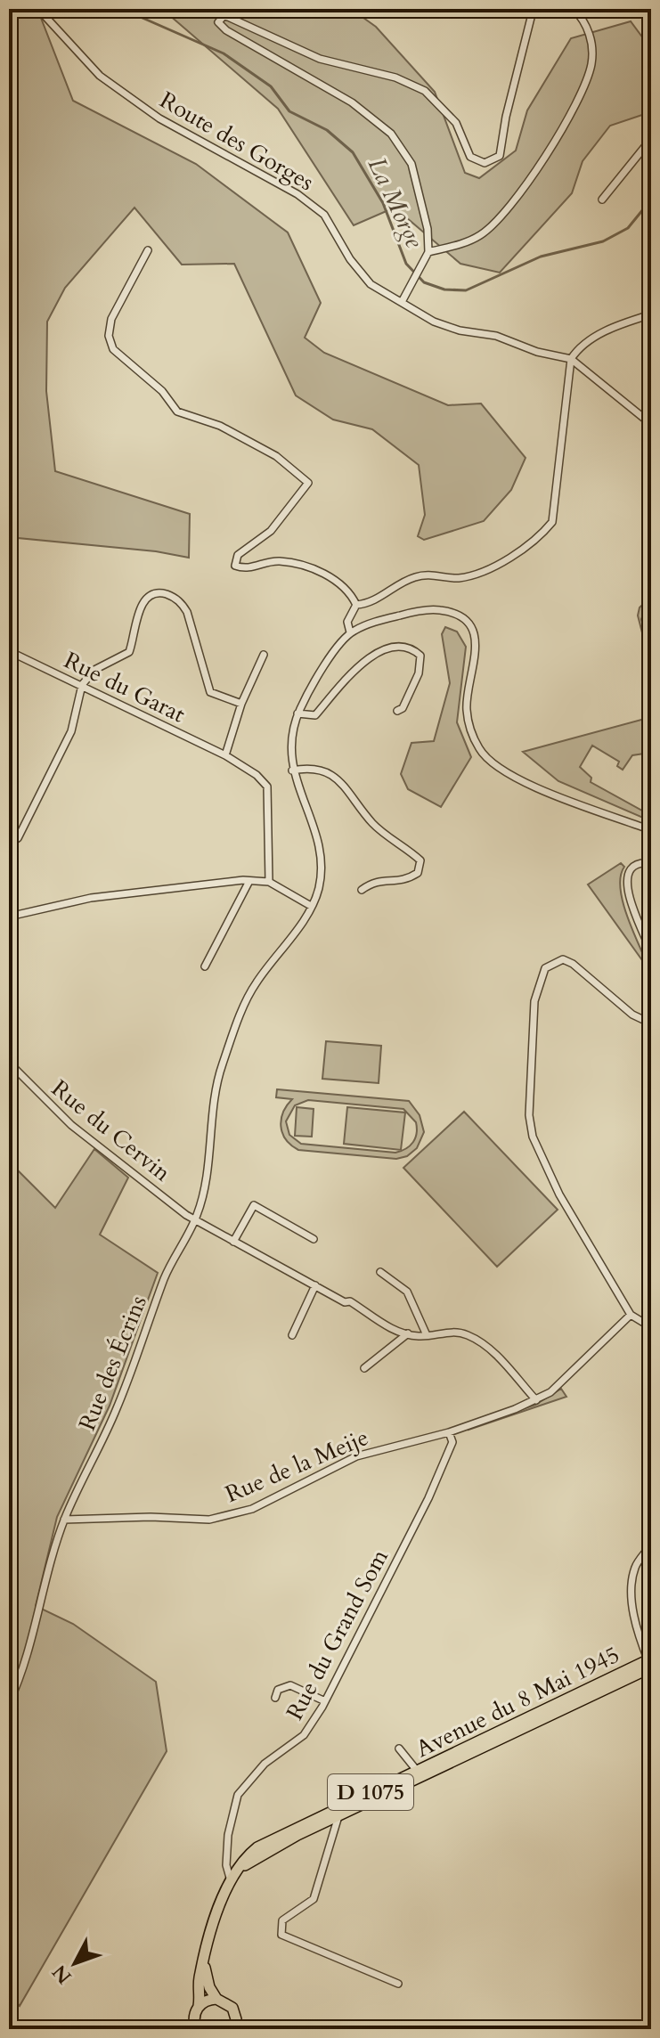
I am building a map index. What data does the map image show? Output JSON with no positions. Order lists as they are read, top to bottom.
{
  "streets": {
    "main road": ["Avenue du 8 Mai 1945", "D 1075"],
    "street": [
      "Route des Gorges",
      "Rue du Garat",
      "Rue du Cervin",
      "Rue des Écrins",
      "Rue de la Meije",
      "Rue du Grand Som"
    ]
  },
  "crossings": [
    ["Rue du Cervin", "Rue des Écrins"],
    ["Rue du Cervin", "Rue de la Meije"],
    ["Rue des Écrins", "Rue de la Meije"],
    ["Rue de la Meije", "Rue du Grand Som"],
    ["Rue du Grand Som", "Avenue du 8 Mai 1945"],
    ["Avenue du 8 Mai 1945", "D 1075"]
  ],
  "water": ["La Morge"],
  "north": "bottom left"
}
